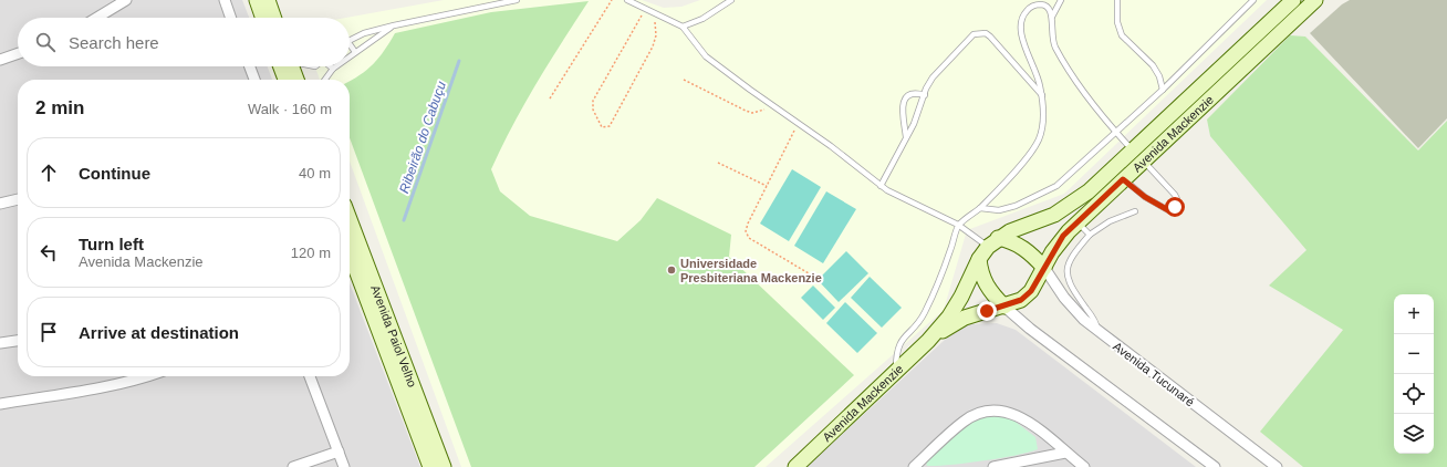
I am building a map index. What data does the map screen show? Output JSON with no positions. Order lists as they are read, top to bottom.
{
  "streets": {
    "main road": ["Avenida Mackenzie", "Avenida Paiol Velho"],
    "street": ["Avenida Tucunaré"]
  },
  "crossings": [
    ["Avenida Mackenzie", "Avenida Tucunaré"]
  ],
  "water": ["Ribeirão do Cabuçu"],
  "places": ["Universidade Presbiteriana Mackenzie"],
  "page": {
    "search": "Search here",
    "heading": ["2 min", "Walk · 160 m"],
    "list": [
      ["Continue", "40 m"],
      ["Turn left", "Avenida Mackenzie", "120 m"],
      "Arrive at destination"
    ],
    "map_buttons": ["+", "−"]
  }
}
